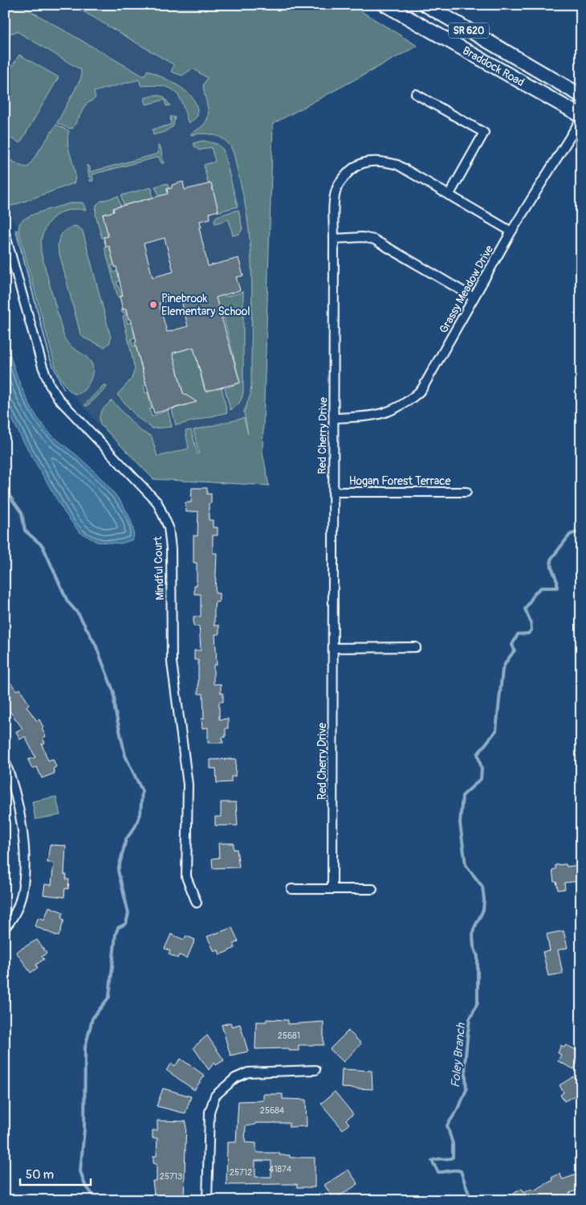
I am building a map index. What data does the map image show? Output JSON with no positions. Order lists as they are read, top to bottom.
{
  "streets": {
    "main road": ["SR 620", "Braddock Road"],
    "street": [
      "Grassy Meadow Drive",
      "Red Cherry Drive",
      "Hogan Forest Terrace",
      "Mindful Court"
    ]
  },
  "crossings": [
    ["Grassy Meadow Drive", "Red Cherry Drive"],
    ["Red Cherry Drive", "Hogan Forest Terrace"]
  ],
  "water": ["Foley Branch"],
  "places": ["Pinebrook Elementary School"],
  "house_numbers": [
    "25681",
    "25684",
    "41874",
    "25712",
    "25713"
  ],
  "scale_bar": "50 m"
}
